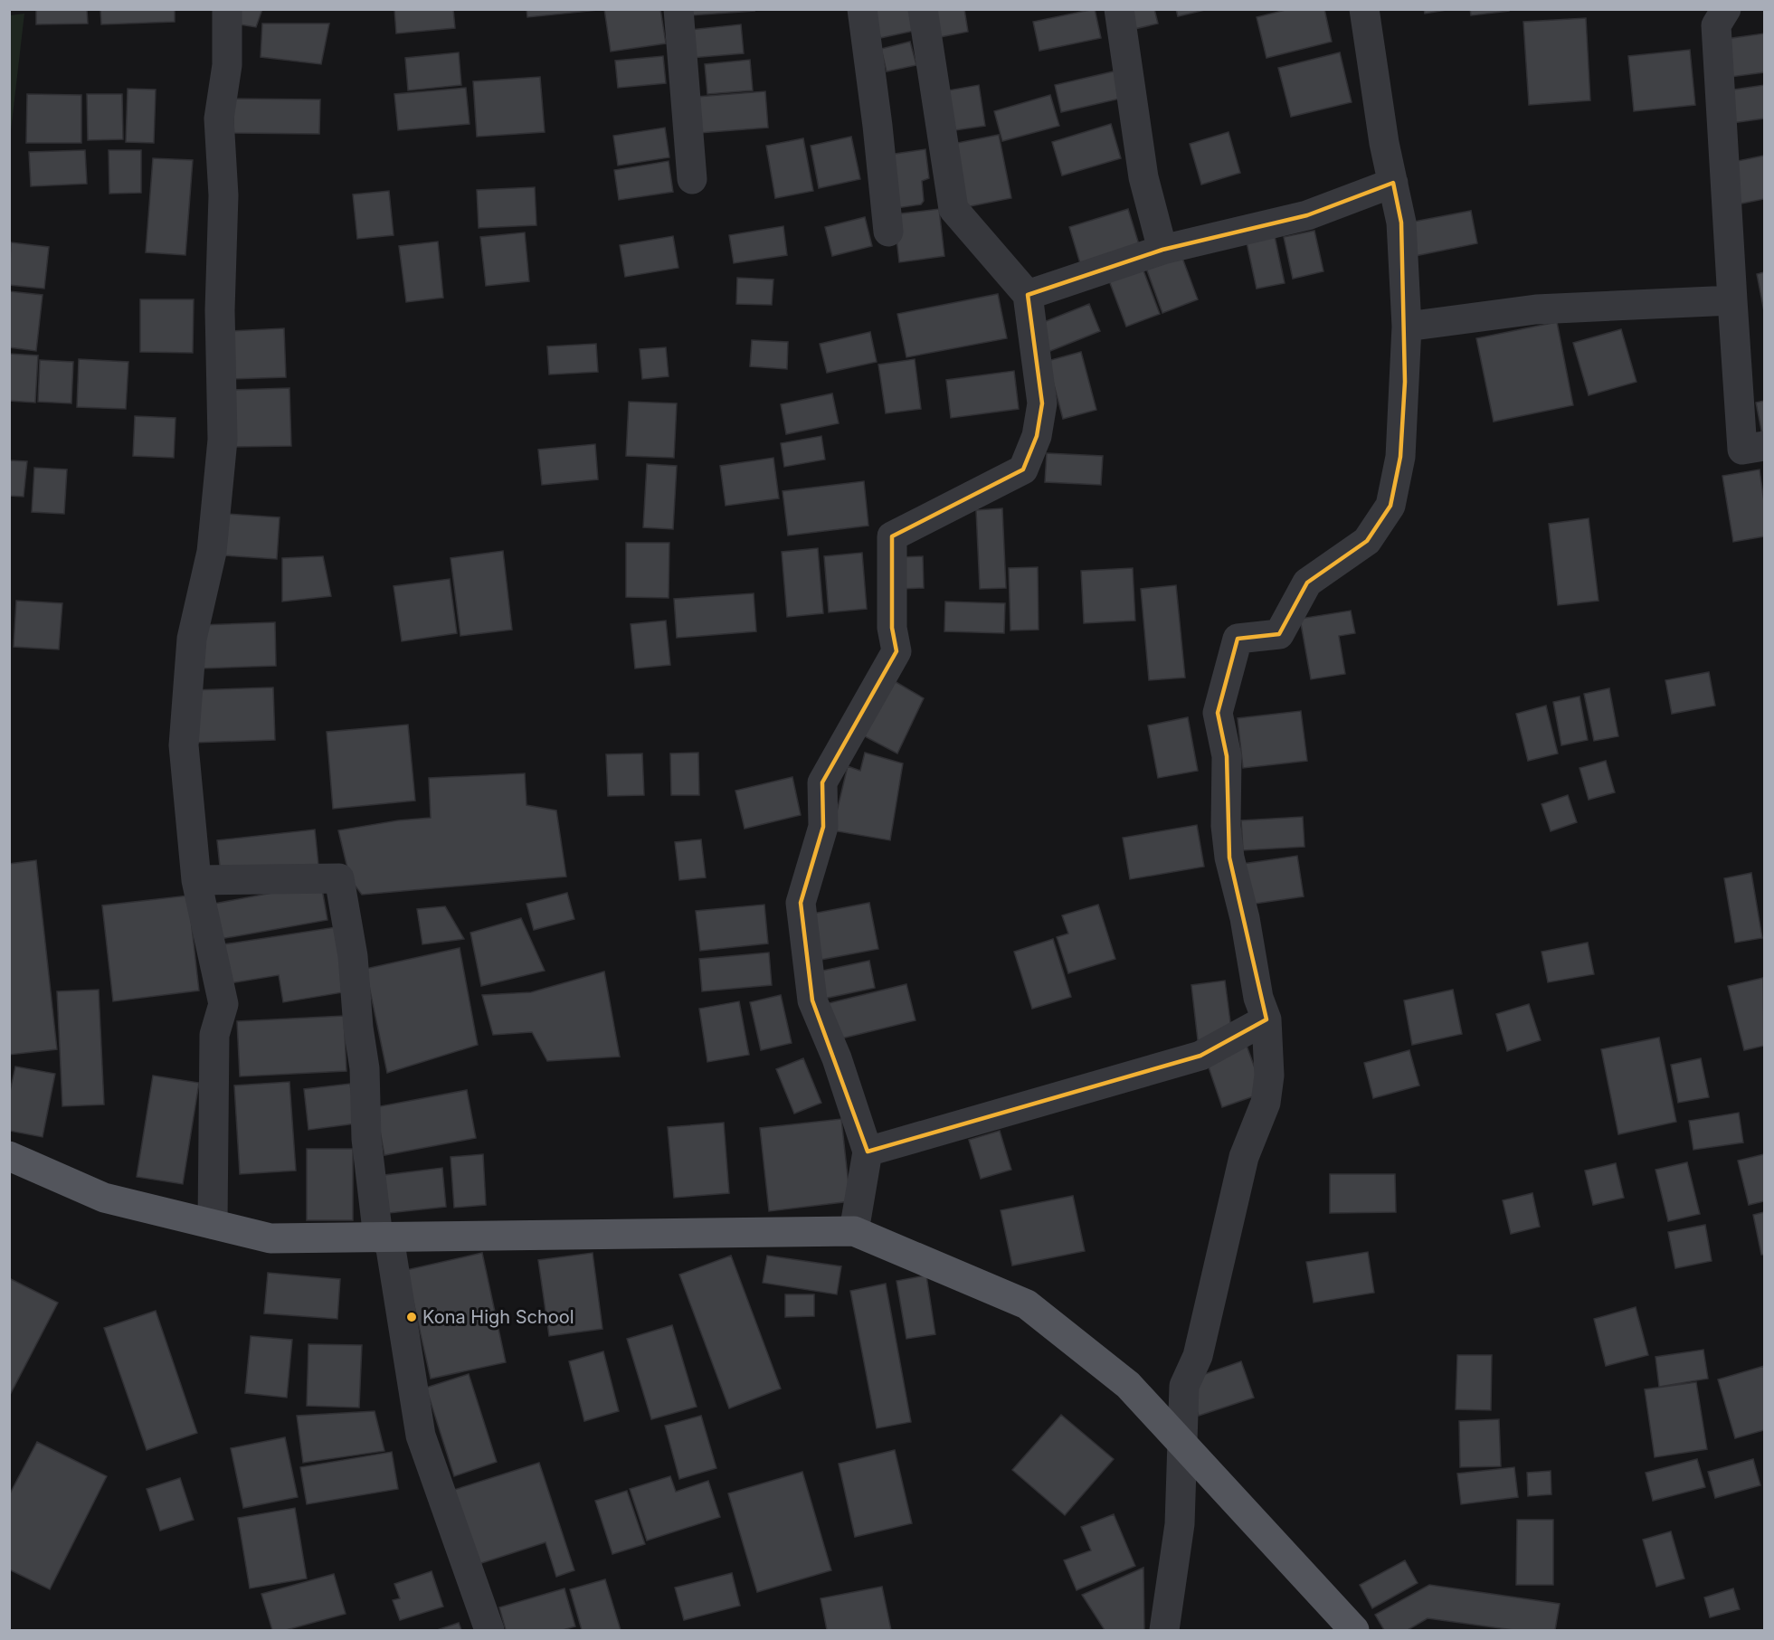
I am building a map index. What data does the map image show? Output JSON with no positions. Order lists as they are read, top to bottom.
{
  "places": ["Kona High School"]
}
